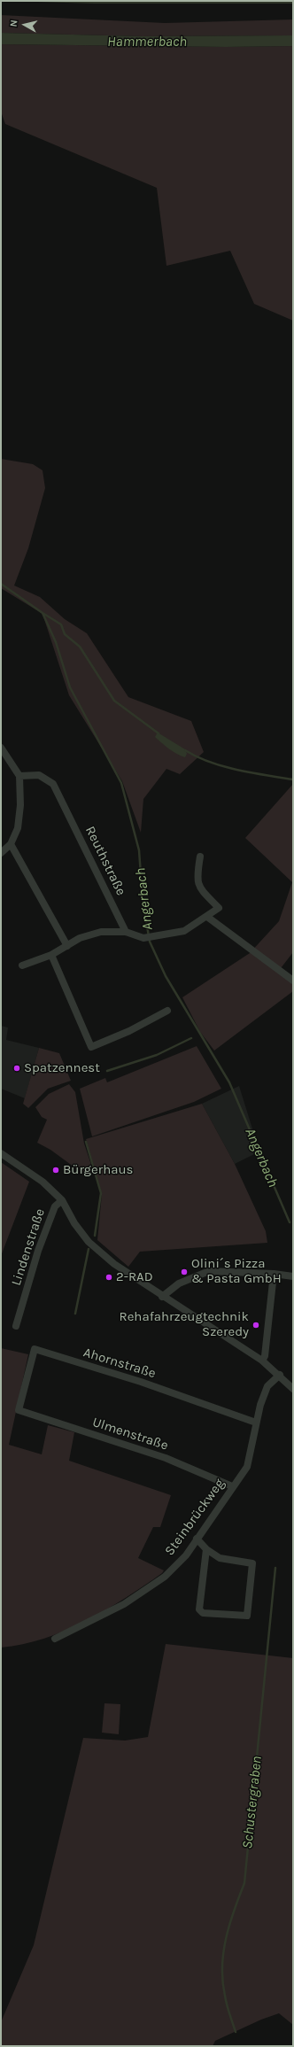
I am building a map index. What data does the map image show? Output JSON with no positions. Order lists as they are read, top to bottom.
{
  "streets": {
    "street": [
      "Reuthstraße",
      "Lindenstraße",
      "Ahornstraße",
      "Ulmenstraße",
      "Steinbrückweg"
    ]
  },
  "crossings": [
    ["Ahornstraße", "Ulmenstraße"],
    ["Ahornstraße", "Steinbrückweg"],
    ["Ulmenstraße", "Steinbrückweg"]
  ],
  "water": ["Hammerbach", "Angerbach", "Schustergraben"],
  "places": [
    "Spatzennest",
    "Bürgerhaus",
    "Olini´s Pizza & Pasta GmbH",
    "2-RAD",
    "Rehafahrzeugtechnik Szeredy"
  ],
  "north": "left"
}
